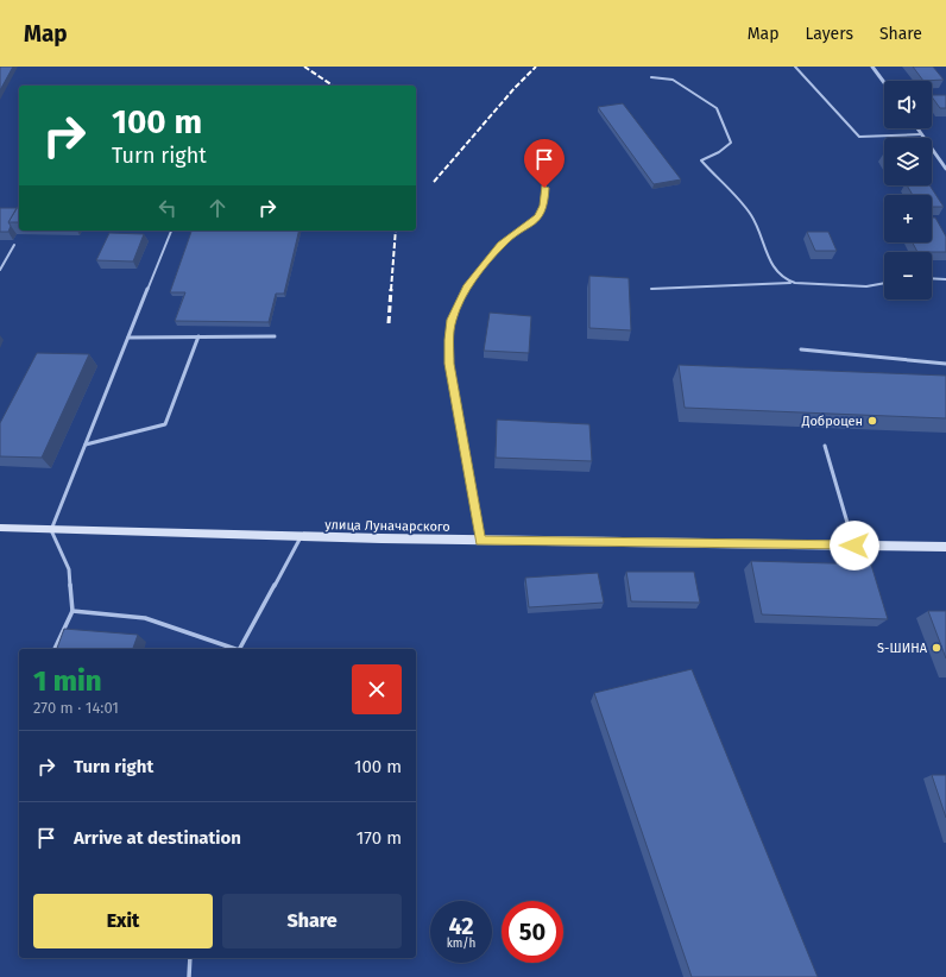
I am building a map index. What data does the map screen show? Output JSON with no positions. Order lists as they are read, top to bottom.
{
  "streets": {
    "main road": ["улица Луначарского"]
  },
  "places": ["Доброцен", "S-ШИНА"],
  "page": {
    "header": "Map",
    "nav": ["Map", "Layers", "Share"],
    "map_buttons": ["+", "−"],
    "turn": ["100 m", "Turn right"],
    "heading": ["1 min", "270 m · 14:01"],
    "list": [
      {
        "name": "Turn right",
        "value": "100 m"
      },
      {
        "name": "Arrive at destination",
        "value": "170 m"
      }
    ],
    "buttons": ["Exit", "Share"],
    "speed": "42 km/h",
    "limit": "50"
  }
}
